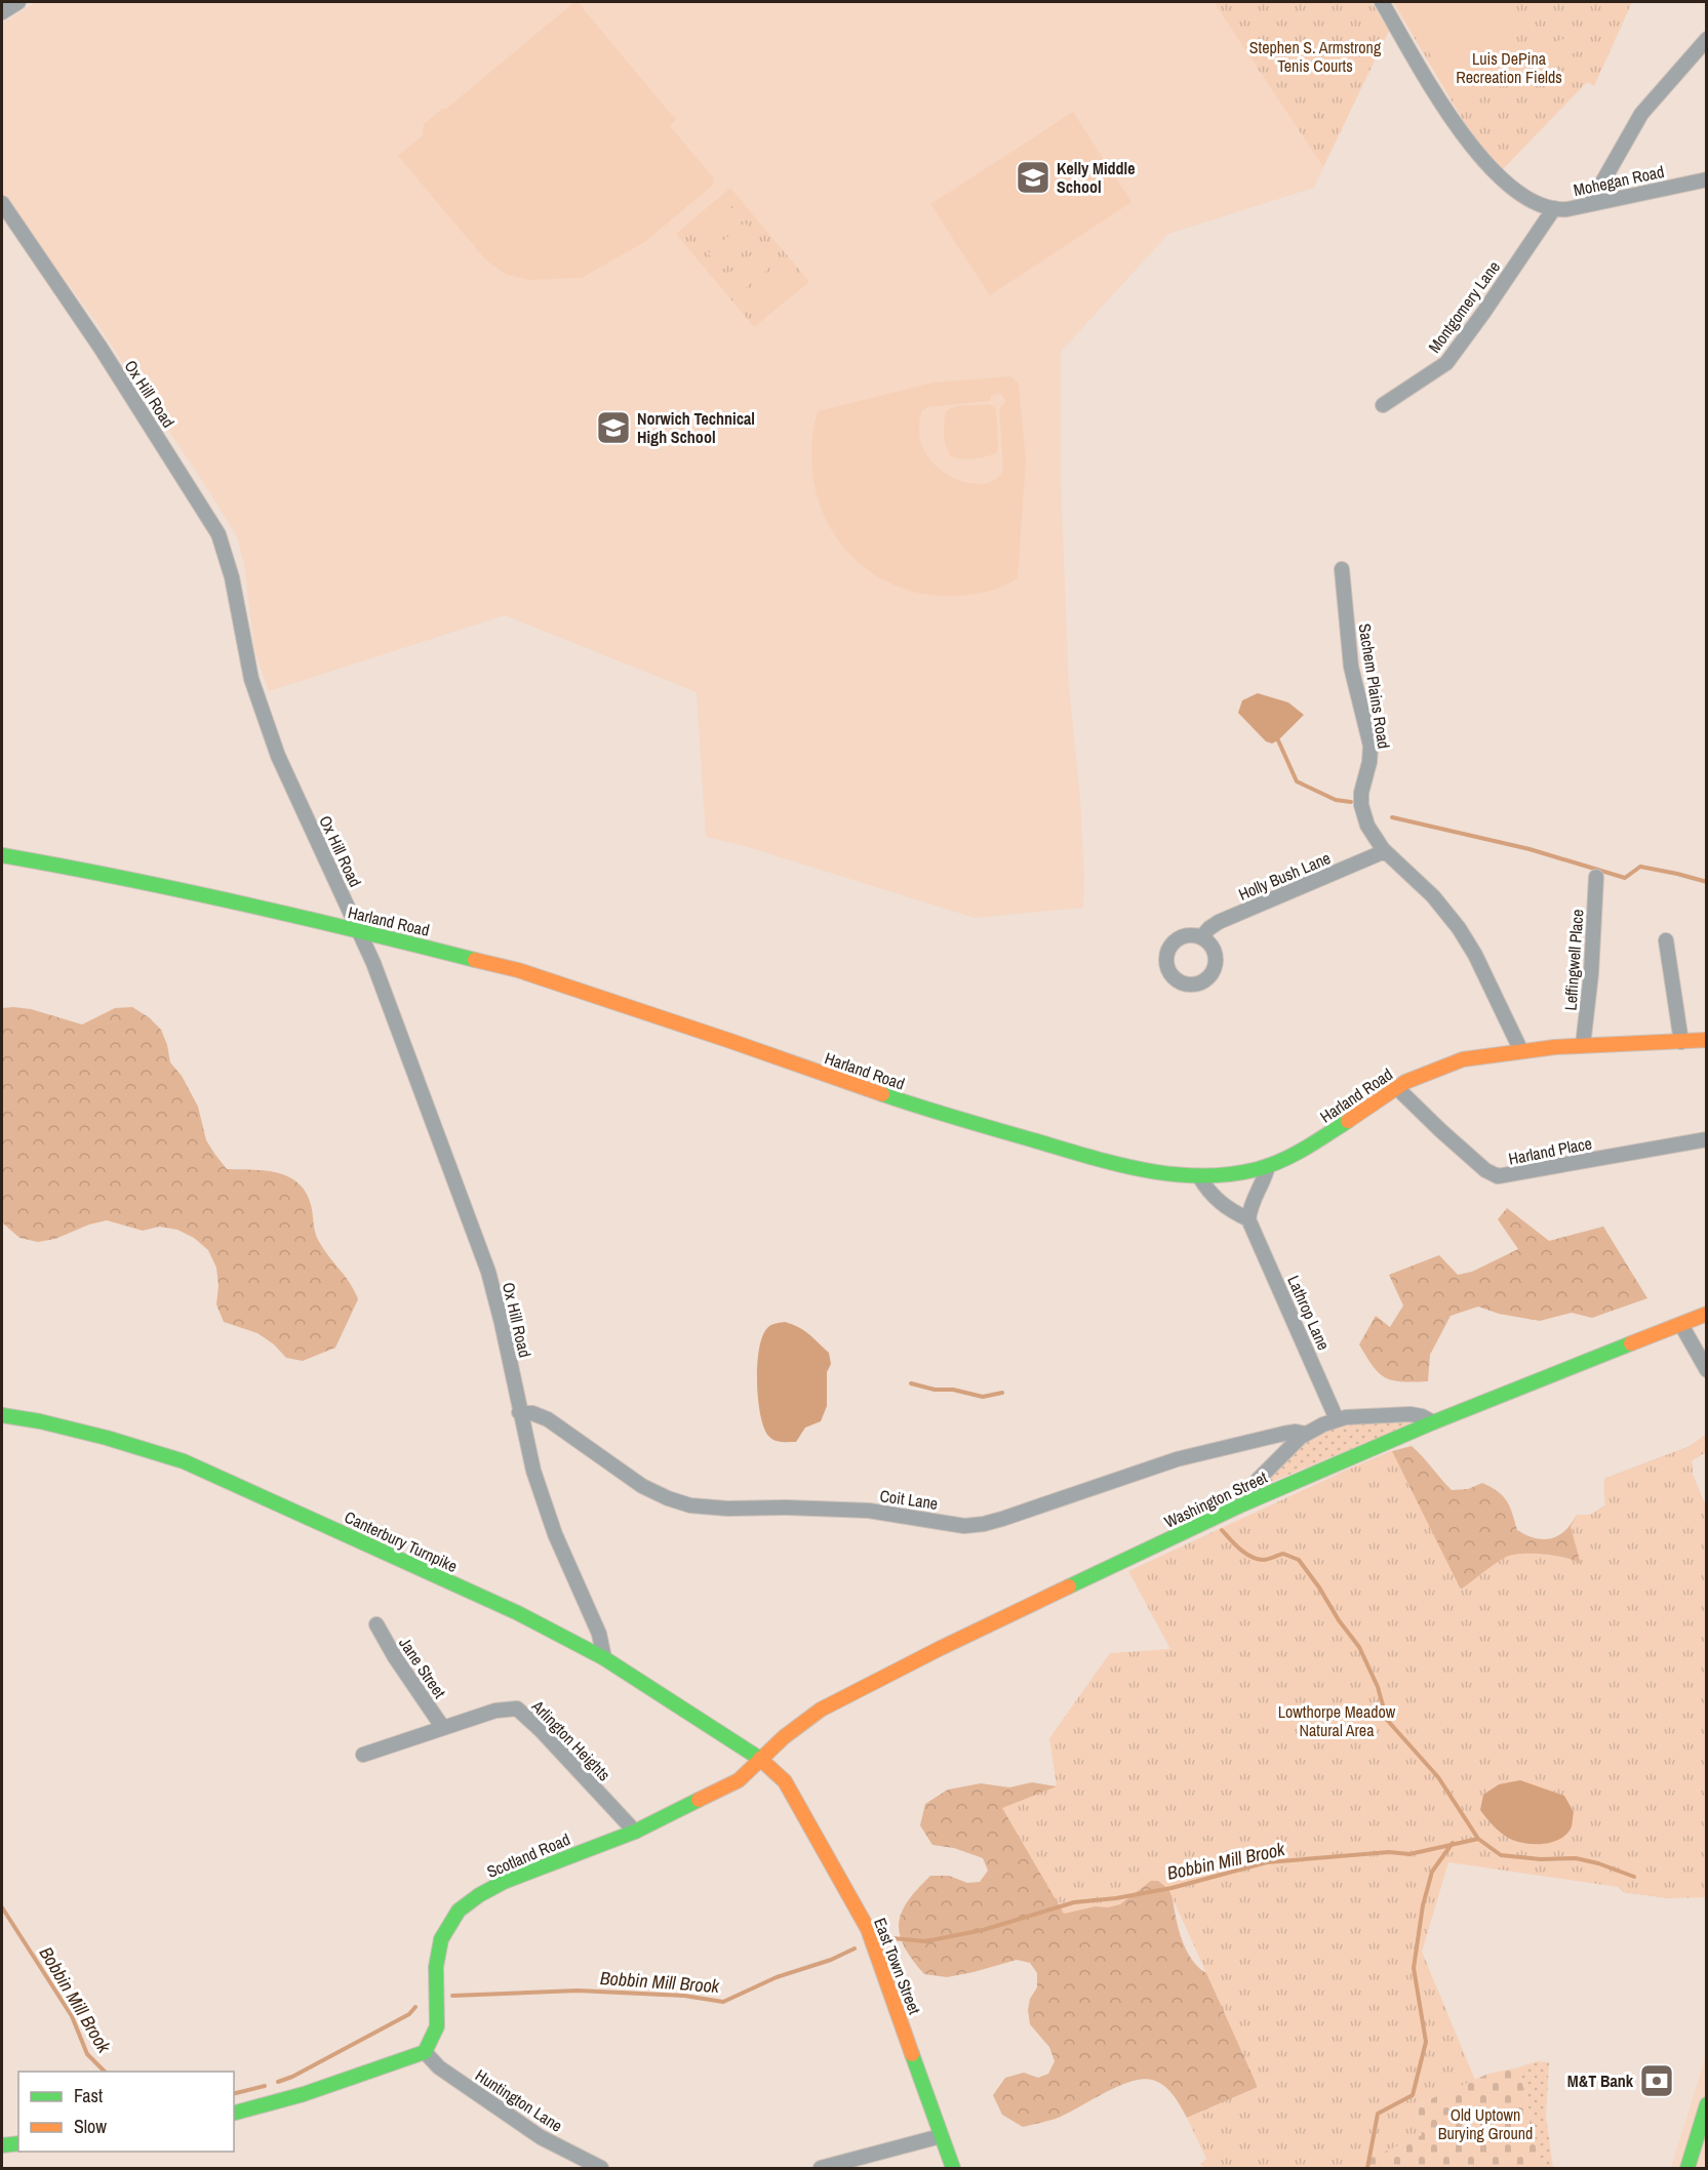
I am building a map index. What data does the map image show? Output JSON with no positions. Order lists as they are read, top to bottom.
{
  "streets": {
    "street": [
      "Mohegan Road",
      "Montgomery Lane",
      "Ox Hill Road",
      "Sachem Plains Road",
      "Holly Bush Lane",
      "Harland Road",
      "Leffingwell Place",
      "Harland Place",
      "Lathrop Lane",
      "Coit Lane",
      "Washington Street",
      "Canterbury Turnpike",
      "Jane Street",
      "Arlington Heights",
      "Scotland Road",
      "East Town Street",
      "Huntington Lane"
    ]
  },
  "crossings": [
    ["Mohegan Road", "Montgomery Lane"],
    ["Ox Hill Road", "Harland Road"],
    ["Ox Hill Road", "Coit Lane"],
    ["Ox Hill Road", "Canterbury Turnpike"],
    ["Sachem Plains Road", "Holly Bush Lane"],
    ["Sachem Plains Road", "Harland Road"],
    ["Harland Road", "Leffingwell Place"],
    ["Harland Road", "Harland Place"],
    ["Washington Street", "Canterbury Turnpike"],
    ["Washington Street", "Scotland Road"],
    ["Washington Street", "East Town Street"],
    ["Canterbury Turnpike", "Scotland Road"],
    ["Canterbury Turnpike", "East Town Street"],
    ["Jane Street", "Arlington Heights"],
    ["Arlington Heights", "Scotland Road"],
    ["Scotland Road", "East Town Street"],
    ["Scotland Road", "Huntington Lane"]
  ],
  "water": ["Bobbin Mill Brook"],
  "parks": [
    "Stephen S. Armstrong Tenis Courts",
    "Luis DePina Recreation Fields",
    "Lowthorpe Meadow Natural Area",
    "Old Uptown Burying Ground"
  ],
  "places": {
    "school or university": ["Kelly Middle School", "Norwich Technical High School"],
    "bank": ["M&T Bank"]
  },
  "legend": ["Fast", "Slow"]
}
